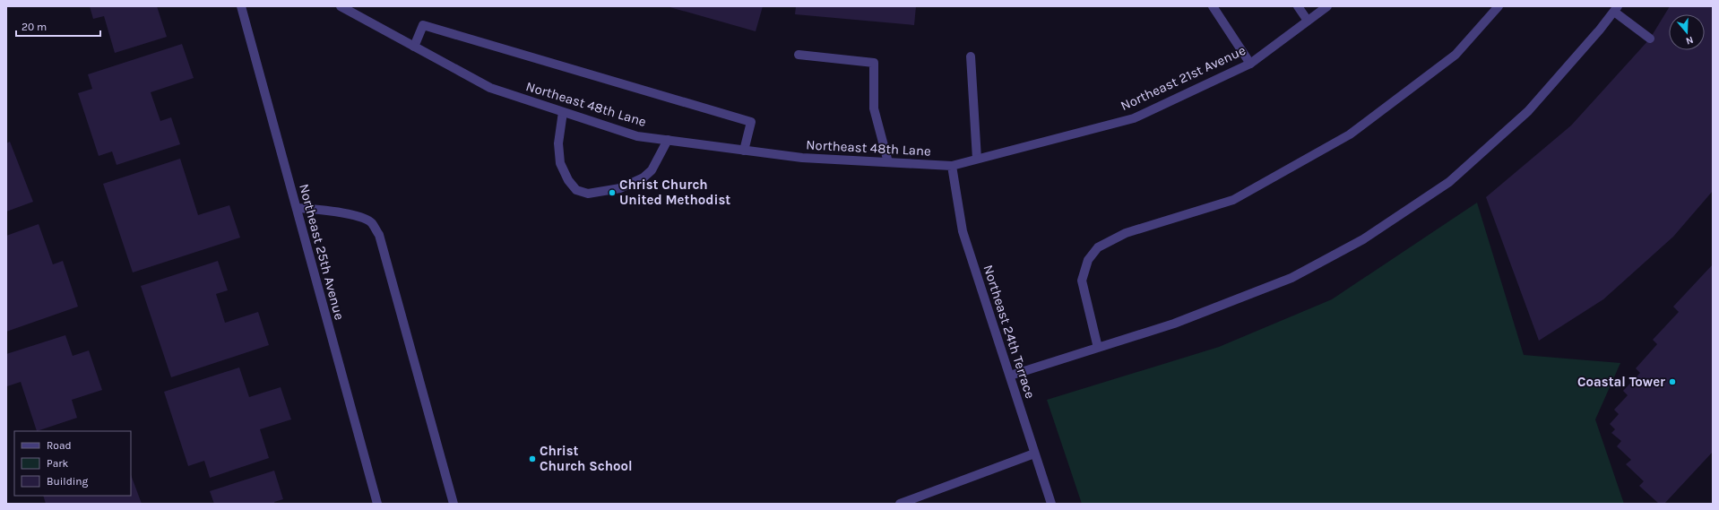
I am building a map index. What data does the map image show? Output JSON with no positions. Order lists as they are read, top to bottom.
{
  "streets": {
    "street": [
      "Northeast 21st Avenue",
      "Northeast 48th Lane",
      "Northeast 25th Avenue",
      "Northeast 24th Terrace"
    ]
  },
  "crossings": [
    ["Northeast 21st Avenue", "Northeast 48th Lane"],
    ["Northeast 21st Avenue", "Northeast 24th Terrace"],
    ["Northeast 48th Lane", "Northeast 24th Terrace"]
  ],
  "places": ["Christ Church United Methodist", "Coastal Tower", "Christ Church School"],
  "legend": ["Road", "Park", "Building"],
  "scale_bar": "20 m",
  "north": "bottom"
}
